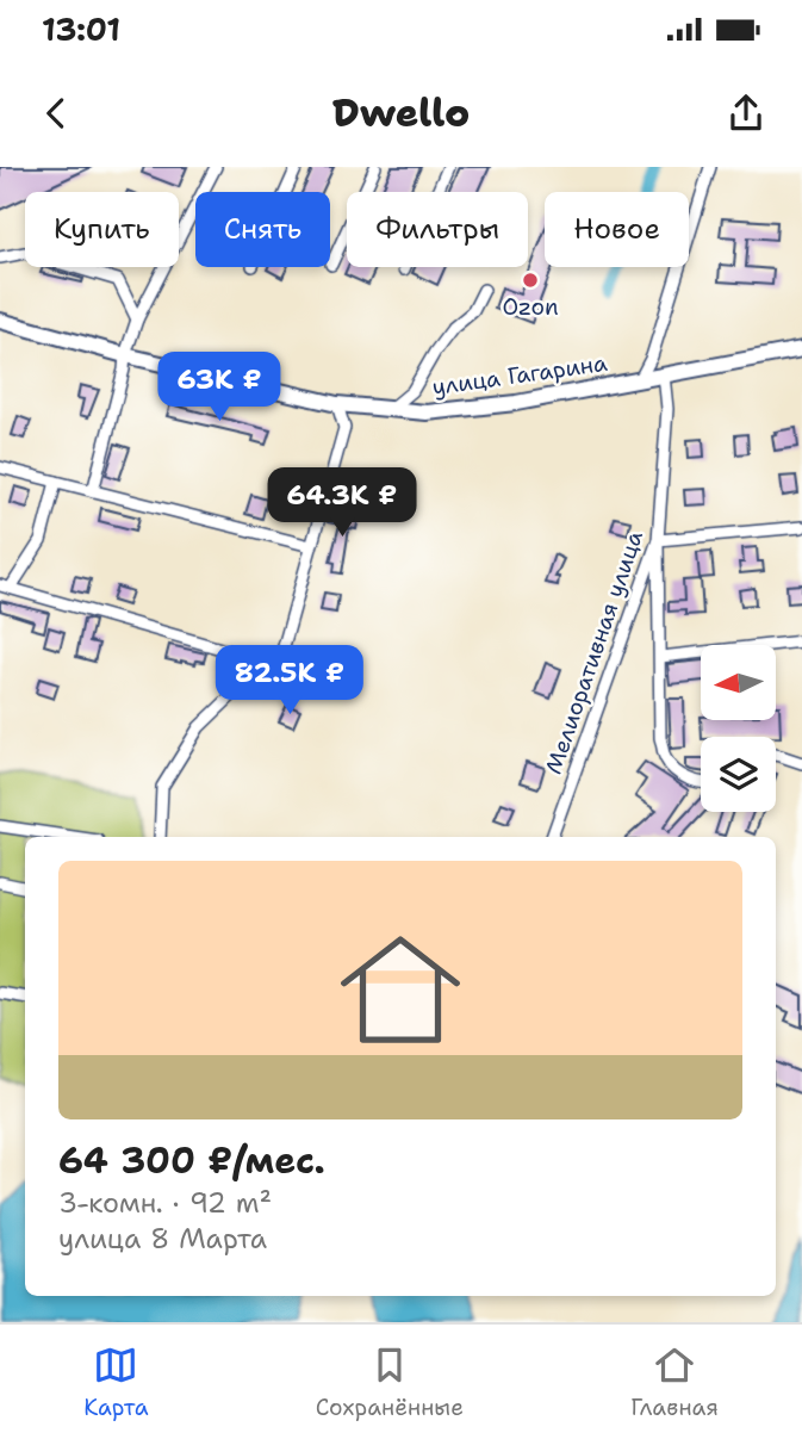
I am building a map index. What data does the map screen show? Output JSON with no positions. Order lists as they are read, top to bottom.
{
  "streets": {
    "main road": ["улица Гагарина"],
    "street": ["Мелиоративная улица"]
  },
  "crossings": [
    ["улица Гагарина", "Мелиоративная улица"]
  ],
  "places": ["Ozon"],
  "north": "left",
  "page": {
    "status": "13:01",
    "header": "Dwello",
    "chip": [
      "Купить",
      "Снять",
      "Фильтры",
      "Новое"
    ],
    "price": ["63K ₽", "64.3K ₽", "82.5K ₽"],
    "list": [
      {
        "name": "64 300 ₽/мес.",
        "note": "3-комн. · 92 m² · улица 8 Марта"
      }
    ],
    "tabs": ["Карта", "Сохранённые", "Главная"]
  }
}
